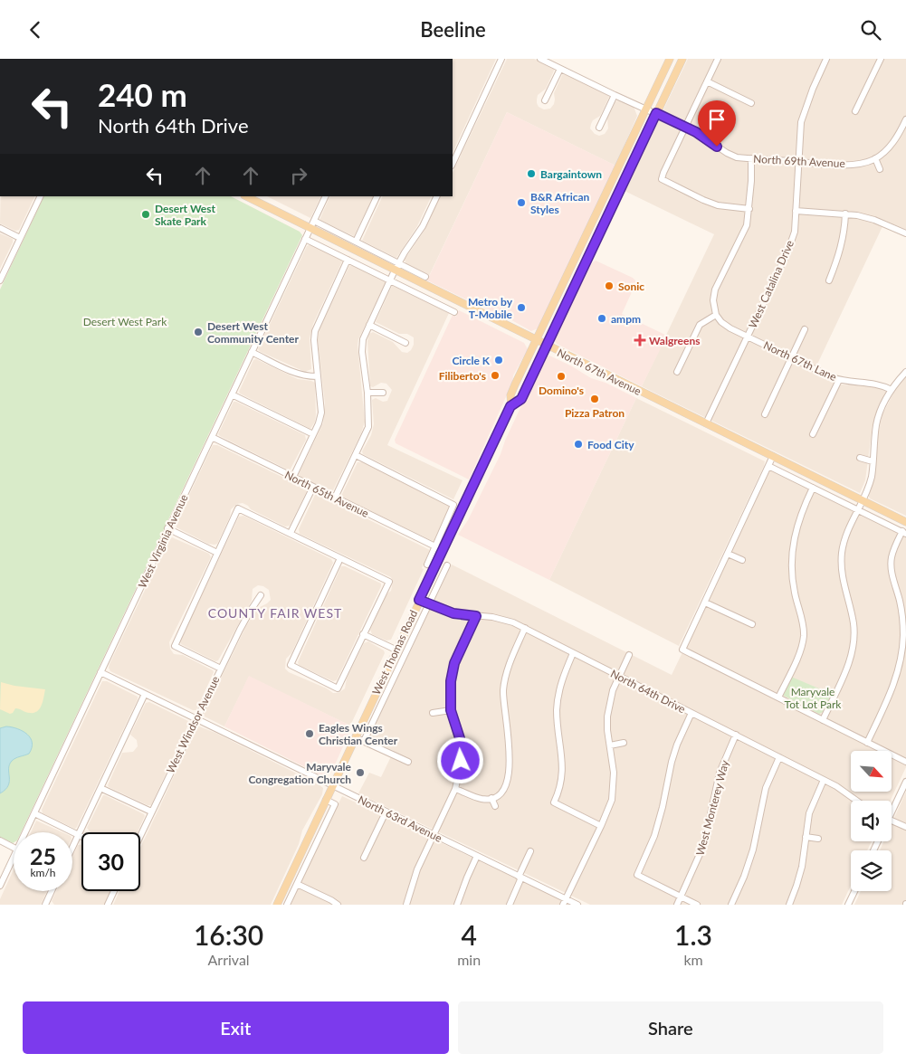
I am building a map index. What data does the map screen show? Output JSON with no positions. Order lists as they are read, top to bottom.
{
  "streets": {
    "main road": ["North 67th Avenue", "West Thomas Road"],
    "street": [
      "North 69th Avenue",
      "West Catalina Drive",
      "North 67th Lane",
      "North 65th Avenue",
      "West Virginia Avenue",
      "North 64th Drive",
      "West Windsor Avenue",
      "West Monterey Way",
      "North 63rd Avenue"
    ]
  },
  "crossings": [
    ["North 69th Avenue", "West Catalina Drive"],
    ["North 69th Avenue", "West Thomas Road"],
    ["West Catalina Drive", "North 67th Lane"],
    ["West Catalina Drive", "North 67th Avenue"],
    ["North 67th Avenue", "West Virginia Avenue"],
    ["North 67th Avenue", "West Thomas Road"],
    ["North 65th Avenue", "West Virginia Avenue"],
    ["North 65th Avenue", "West Thomas Road"],
    ["West Virginia Avenue", "North 63rd Avenue"],
    ["West Thomas Road", "North 64th Drive"],
    ["West Thomas Road", "North 63rd Avenue"],
    ["North 64th Drive", "West Monterey Way"],
    ["West Windsor Avenue", "North 63rd Avenue"]
  ],
  "districts": ["COUNTY FAIR WEST"],
  "parks": ["Desert West Park", "Maryvale Tot Lot Park"],
  "places": {
    "other": [
      "Bargaintown",
      "B&R African Styles",
      "Desert West Skate Park",
      "Sonic",
      "Metro by T-Mobile",
      "ampm",
      "Desert West Community Center",
      "Circle K",
      "Filiberto's",
      "Domino's",
      "Pizza Patron",
      "Food City",
      "Eagles Wings Christian Center",
      "Maryvale Congregation Church"
    ],
    "health": ["Walgreens"]
  },
  "north": "bottom right",
  "page": {
    "header": "Beeline",
    "turn": ["240 m", "North 64th Drive"],
    "speed": "25 km/h",
    "limit": "30",
    "eta": [
      "16:30",
      "Arrival",
      "4",
      "min",
      "1.3",
      "km"
    ],
    "buttons": ["Exit", "Share"]
  }
}
